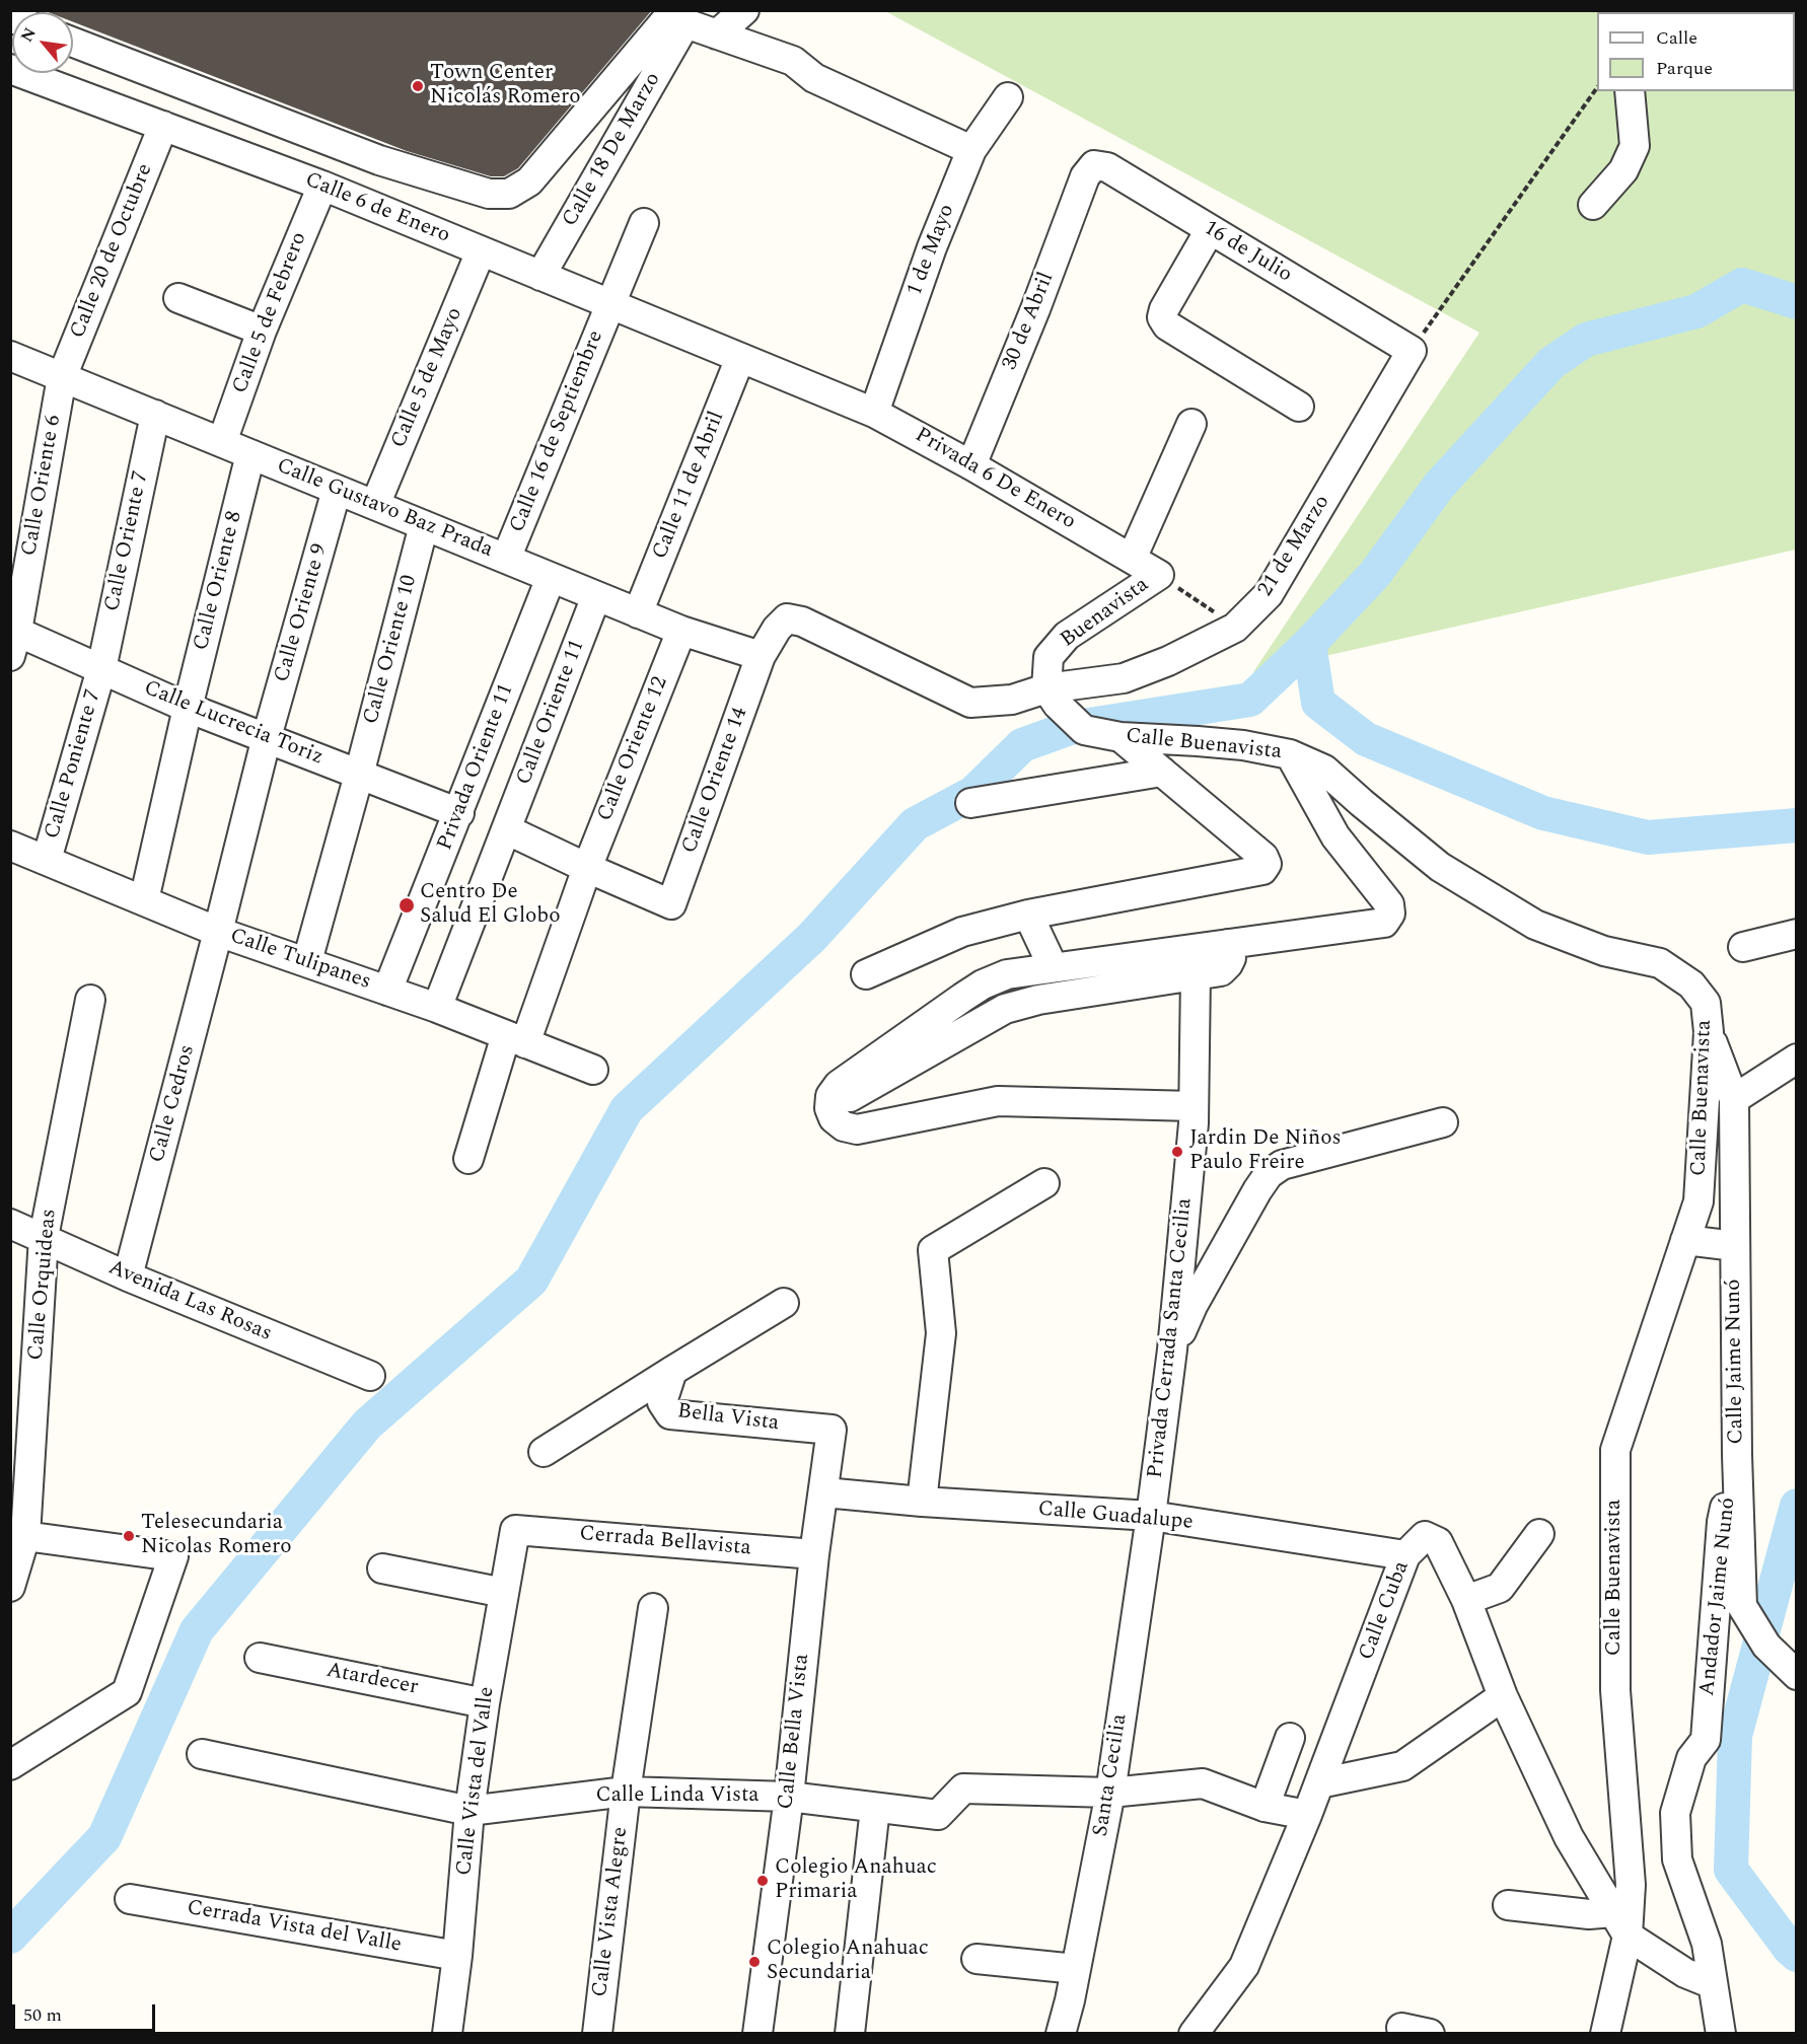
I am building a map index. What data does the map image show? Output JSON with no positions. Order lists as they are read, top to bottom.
{
  "streets": {
    "street": [
      "Calle 18 De Marzo",
      "Calle 6 de Enero",
      "1 de Mayo",
      "Calle 20 de Octubre",
      "16 de Julio",
      "Calle 5 de Febrero",
      "30 de Abril",
      "Calle 5 de Mayo",
      "Calle 16 de Septiembre",
      "Privada 6 De Enero",
      "Calle Oriente 6",
      "Calle 11 de Abril",
      "Calle Gustavo Baz Prada",
      "Calle Oriente 7",
      "21 de Marzo",
      "Calle Oriente 8",
      "Calle Oriente 9",
      "Buenavista",
      "Calle Oriente 10",
      "Calle Oriente 11",
      "Calle Lucrecia Toriz",
      "Calle Buenavista",
      "Calle Oriente 12",
      "Calle Poniente 7",
      "Privada Oriente 11",
      "Calle Oriente 14",
      "Calle Tulipanes",
      "Calle Cedros",
      "Calle Orquideas",
      "Avenida Las Rosas",
      "Privada Cerrada Santa Cecilia",
      "Calle Jaime Nunó",
      "Bella Vista",
      "Calle Guadalupe",
      "Cerrada Bellavista",
      "Andador Jaime Nunó",
      "Calle Cuba",
      "Atardecer",
      "Calle Bella Vista",
      "Santa Cecilia",
      "Calle Vista del Valle",
      "Calle Linda Vista",
      "Calle Vista Alegre",
      "Cerrada Vista del Valle"
    ]
  },
  "crossings": [
    ["Calle 18 De Marzo", "Calle 6 de Enero"],
    ["Calle 6 de Enero", "Calle 20 de Octubre"],
    ["Calle 6 de Enero", "Calle 5 de Febrero"],
    ["Calle 6 de Enero", "Calle 5 de Mayo"],
    ["Calle 6 de Enero", "Calle 16 de Septiembre"],
    ["Calle 6 de Enero", "Privada 6 De Enero"],
    ["Calle 6 de Enero", "Calle 11 de Abril"],
    ["1 de Mayo", "Privada 6 De Enero"],
    ["Calle 20 de Octubre", "Calle Oriente 6"],
    ["Calle 20 de Octubre", "Calle Gustavo Baz Prada"],
    ["16 de Julio", "30 de Abril"],
    ["16 de Julio", "21 de Marzo"],
    ["Calle 5 de Febrero", "Calle Gustavo Baz Prada"],
    ["30 de Abril", "Privada 6 De Enero"],
    ["Calle 5 de Mayo", "Calle Gustavo Baz Prada"],
    ["Calle 16 de Septiembre", "Calle Gustavo Baz Prada"],
    ["Privada 6 De Enero", "Calle 11 de Abril"],
    ["Privada 6 De Enero", "Buenavista"],
    ["Calle Oriente 6", "Calle Gustavo Baz Prada"],
    ["Calle Oriente 6", "Calle Lucrecia Toriz"],
    ["Calle 11 de Abril", "Calle Gustavo Baz Prada"],
    ["Calle Gustavo Baz Prada", "Calle Oriente 7"],
    ["Calle Gustavo Baz Prada", "Calle Oriente 8"],
    ["Calle Gustavo Baz Prada", "Calle Oriente 9"],
    ["Calle Gustavo Baz Prada", "Calle Oriente 10"],
    ["Calle Gustavo Baz Prada", "Calle Oriente 11"],
    ["Calle Gustavo Baz Prada", "Calle Oriente 12"],
    ["Calle Gustavo Baz Prada", "Privada Oriente 11"],
    ["Calle Gustavo Baz Prada", "Calle Oriente 14"],
    ["Calle Oriente 7", "Calle Lucrecia Toriz"],
    ["Calle Oriente 7", "Calle Poniente 7"],
    ["21 de Marzo", "Buenavista"],
    ["21 de Marzo", "Calle Buenavista"],
    ["21 de Marzo", "Calle Oriente 14"],
    ["Calle Oriente 8", "Calle Lucrecia Toriz"],
    ["Calle Oriente 8", "Calle Tulipanes"],
    ["Calle Oriente 9", "Calle Lucrecia Toriz"],
    ["Calle Oriente 9", "Calle Tulipanes"],
    ["Calle Oriente 9", "Calle Cedros"],
    ["Buenavista", "Calle Buenavista"],
    ["Buenavista", "Calle Oriente 14"],
    ["Calle Oriente 10", "Calle Lucrecia Toriz"],
    ["Calle Oriente 10", "Calle Tulipanes"],
    ["Calle Oriente 11", "Calle Tulipanes"],
    ["Calle Lucrecia Toriz", "Calle Poniente 7"],
    ["Calle Lucrecia Toriz", "Privada Oriente 11"],
    ["Calle Buenavista", "Calle Oriente 14"],
    ["Calle Buenavista", "Calle Jaime Nunó"],
    ["Calle Buenavista", "Calle Cuba"],
    ["Calle Oriente 12", "Calle Oriente 14"],
    ["Calle Oriente 12", "Calle Tulipanes"],
    ["Calle Poniente 7", "Calle Tulipanes"],
    ["Privada Oriente 11", "Calle Tulipanes"],
    ["Calle Tulipanes", "Calle Cedros"],
    ["Calle Cedros", "Avenida Las Rosas"],
    ["Calle Orquideas", "Avenida Las Rosas"],
    ["Privada Cerrada Santa Cecilia", "Calle Guadalupe"],
    ["Privada Cerrada Santa Cecilia", "Santa Cecilia"],
    ["Calle Jaime Nunó", "Andador Jaime Nunó"],
    ["Bella Vista", "Calle Bella Vista"],
    ["Calle Guadalupe", "Calle Cuba"],
    ["Calle Guadalupe", "Calle Bella Vista"],
    ["Calle Guadalupe", "Santa Cecilia"],
    ["Cerrada Bellavista", "Calle Bella Vista"],
    ["Cerrada Bellavista", "Calle Vista del Valle"],
    ["Atardecer", "Calle Vista del Valle"],
    ["Calle Bella Vista", "Calle Linda Vista"],
    ["Santa Cecilia", "Calle Linda Vista"],
    ["Calle Vista del Valle", "Calle Linda Vista"],
    ["Calle Vista del Valle", "Cerrada Vista del Valle"],
    ["Calle Linda Vista", "Calle Vista Alegre"]
  ],
  "places": [
    "Town Center Nicolás Romero",
    "Centro De Salud El Globo",
    "Jardin De Niños Paulo Freire",
    "Telesecundaria Nicolas Romero",
    "Colegio Anahuac Primaria",
    "Colegio Anahuac Secundaria"
  ],
  "legend": ["Calle", "Parque"],
  "scale_bar": "50 m",
  "north": "top left"
}
